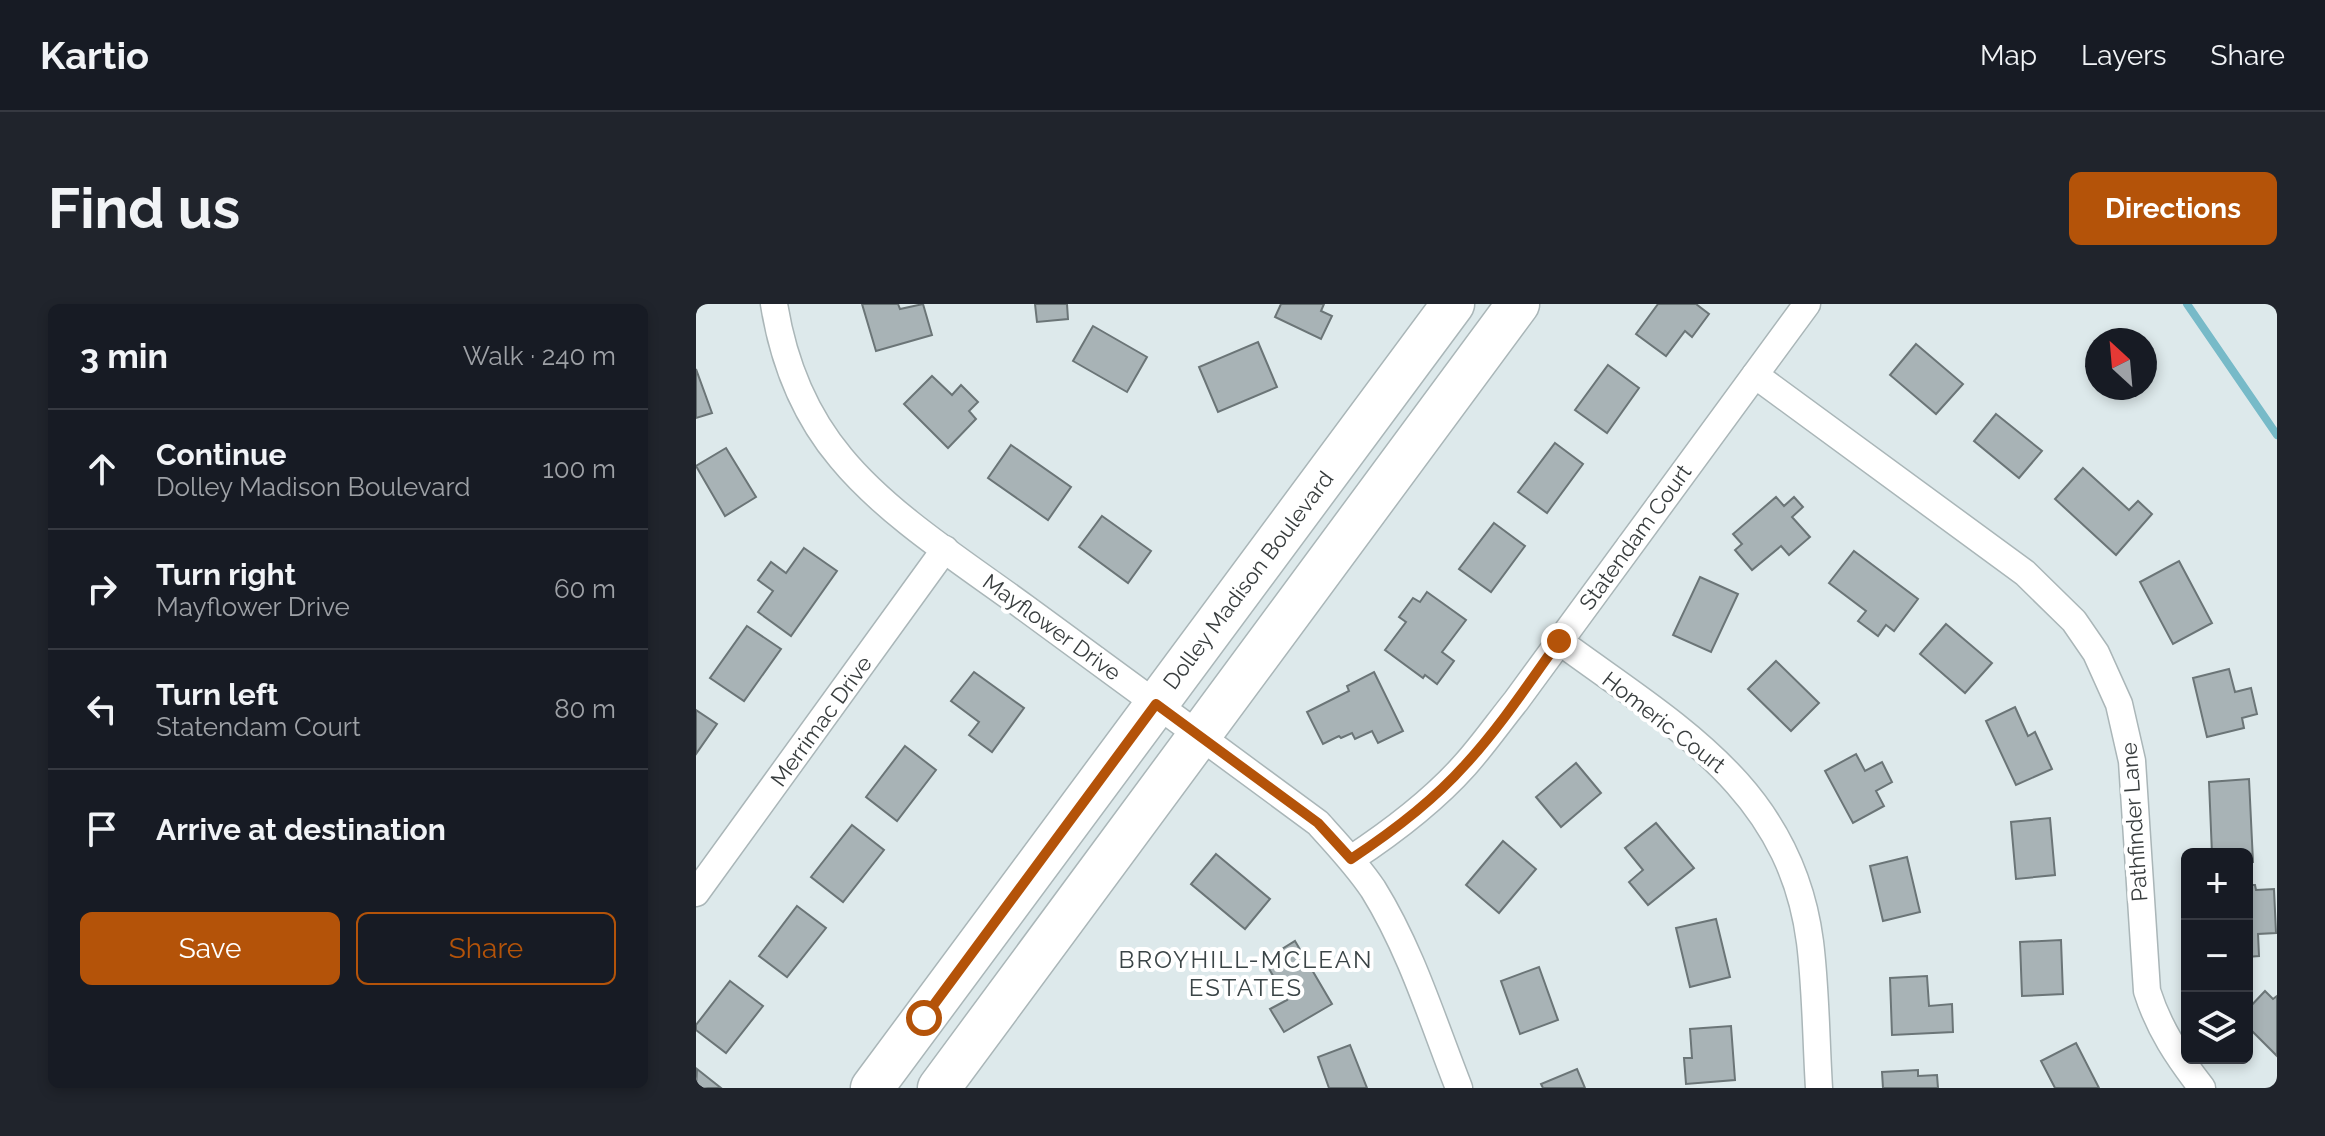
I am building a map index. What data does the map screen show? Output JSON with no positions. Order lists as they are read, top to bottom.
{
  "streets": {
    "main road": ["Dolley Madison Boulevard"],
    "street": [
      "Statendam Court",
      "Mayflower Drive",
      "Merrimac Drive",
      "Homeric Court",
      "Pathfinder Lane"
    ]
  },
  "crossings": [
    ["Statendam Court", "Mayflower Drive"],
    ["Statendam Court", "Homeric Court"],
    ["Statendam Court", "Pathfinder Lane"],
    ["Dolley Madison Boulevard", "Mayflower Drive"],
    ["Mayflower Drive", "Merrimac Drive"]
  ],
  "districts": ["BROYHILL-MCLEAN ESTATES"],
  "north": "top left",
  "page": {
    "header": "Kartio",
    "nav": ["Map", "Layers", "Share"],
    "buttons": [
      "Directions",
      ["Save", "Share"]
    ],
    "title": "Find us",
    "heading": ["3 min", "Walk · 240 m"],
    "list": [
      ["Continue", "Dolley Madison Boulevard", "100 m"],
      ["Turn right", "Mayflower Drive", "60 m"],
      ["Turn left", "Statendam Court", "80 m"],
      "Arrive at destination"
    ],
    "map_buttons": ["+", "−"]
  }
}
